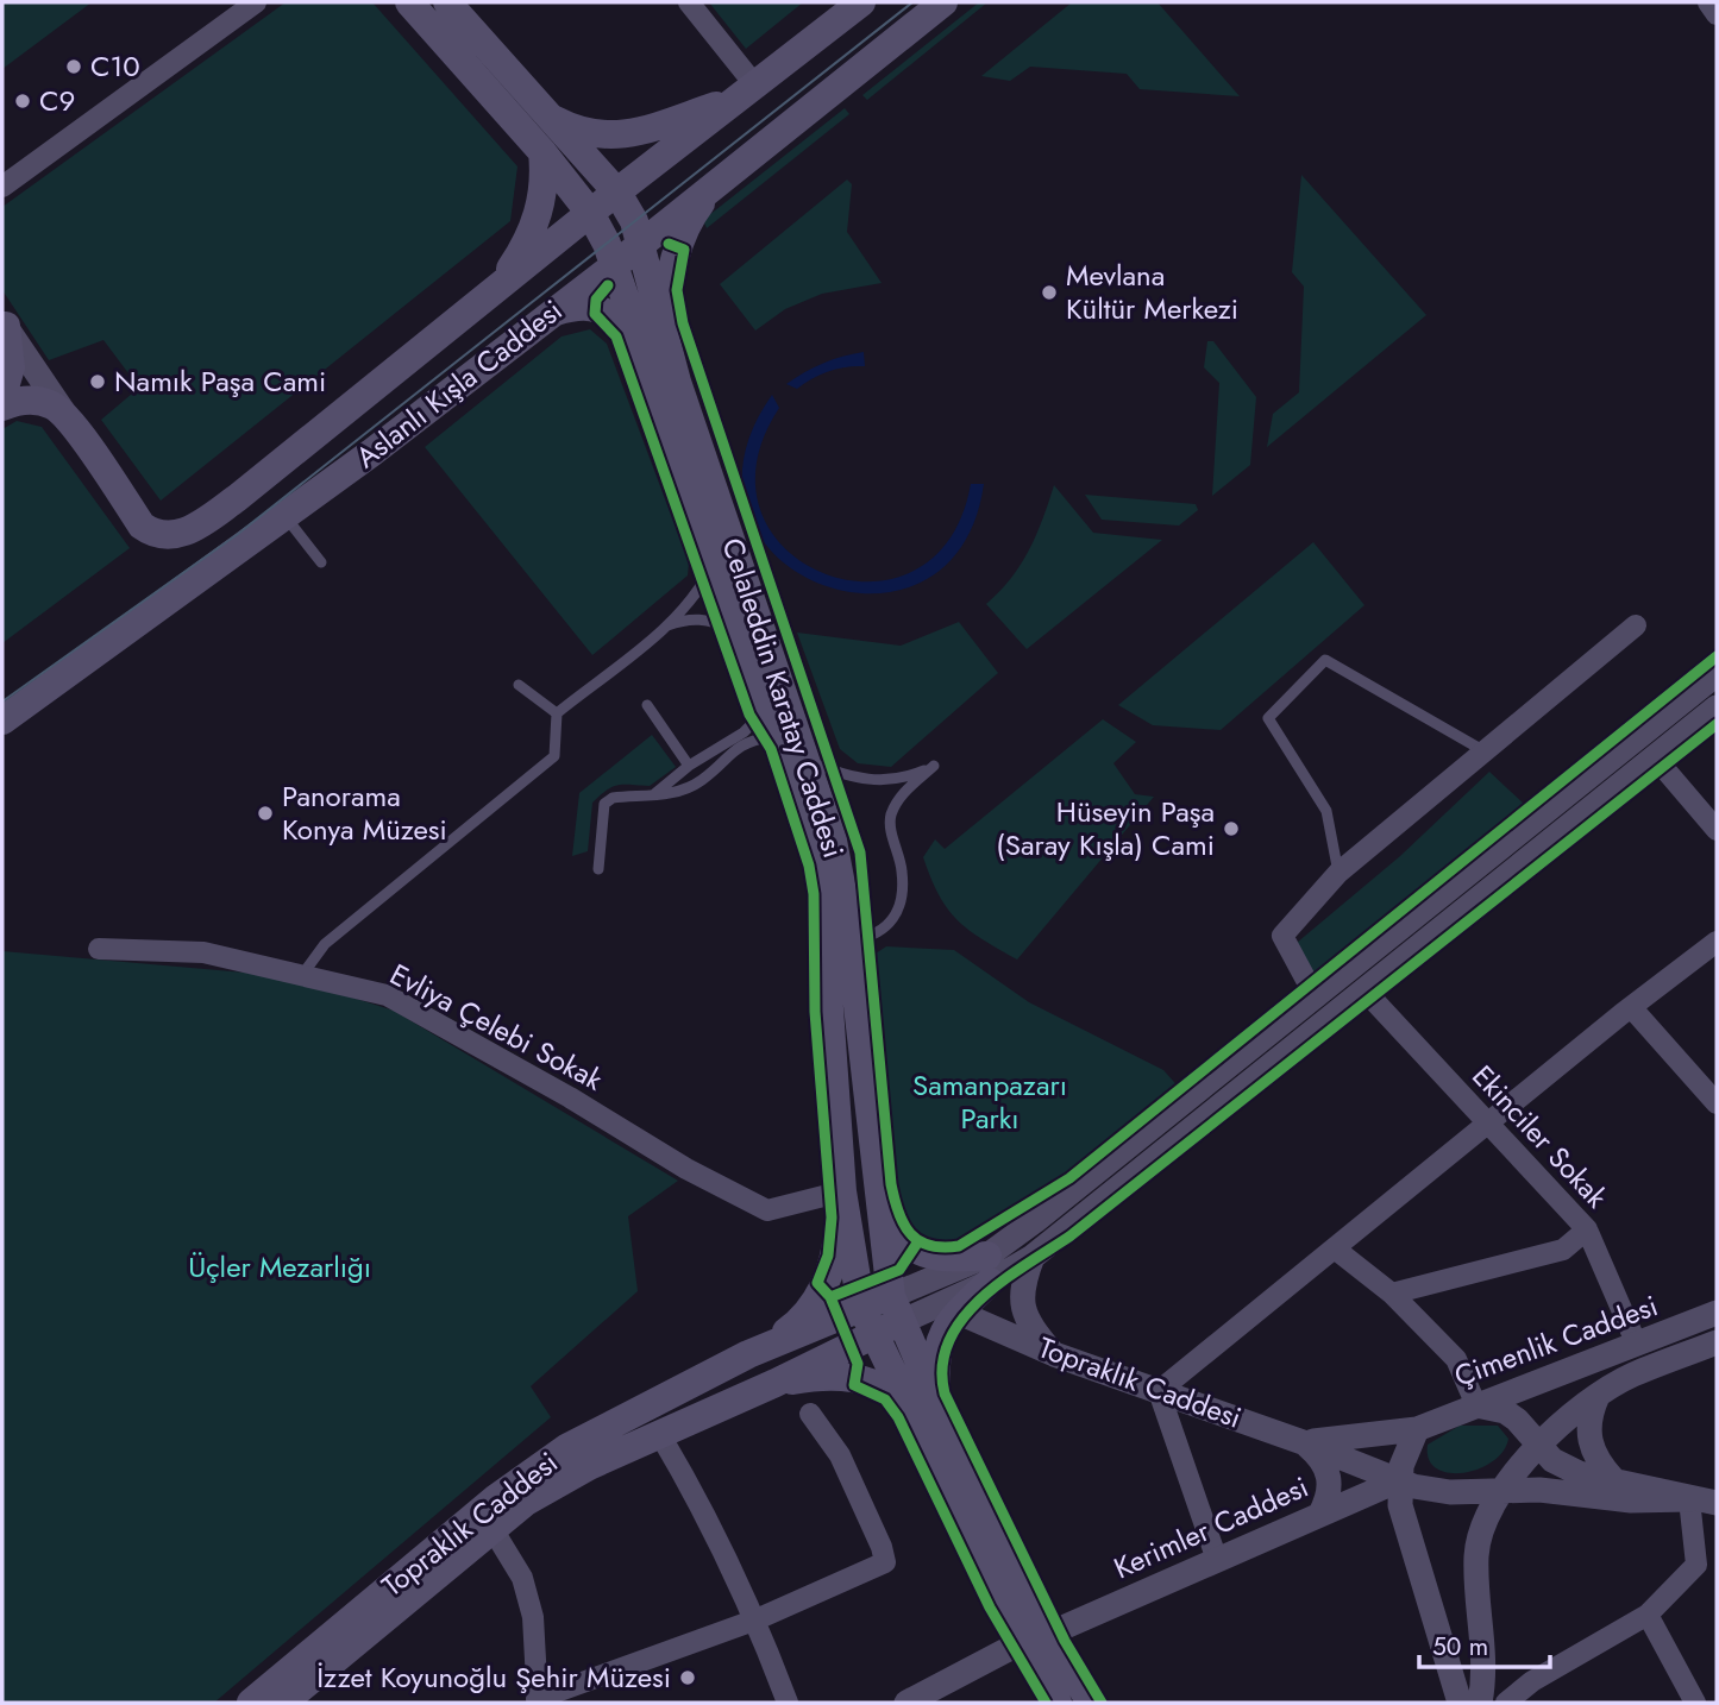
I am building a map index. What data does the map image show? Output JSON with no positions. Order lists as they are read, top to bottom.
{
  "streets": {
    "main road": ["Aslanlı Kışla Caddesi", "Celaleddin Karatay Caddesi", "Topraklık Caddesi"],
    "street": [
      "Evliya Çelebi Sokak",
      "Ekinciler Sokak",
      "Çimenlik Caddesi",
      "Kerimler Caddesi"
    ]
  },
  "crossings": [
    ["Aslanlı Kışla Caddesi", "Celaleddin Karatay Caddesi"],
    ["Celaleddin Karatay Caddesi", "Evliya Çelebi Sokak"],
    ["Celaleddin Karatay Caddesi", "Topraklık Caddesi"],
    ["Celaleddin Karatay Caddesi", "Kerimler Caddesi"],
    ["Ekinciler Sokak", "Çimenlik Caddesi"],
    ["Çimenlik Caddesi", "Topraklık Caddesi"],
    ["Topraklık Caddesi", "Kerimler Caddesi"]
  ],
  "parks": ["Samanpazarı Parkı", "Üçler Mezarlığı"],
  "places": [
    "C10",
    "C9",
    "Mevlana Kültür Merkezi",
    "Namık Paşa Cami",
    "Panorama Konya Müzesi",
    "Hüseyin Paşa (Saray Kışla) Cami",
    "İzzet Koyunoğlu Şehir Müzesi"
  ],
  "scale_bar": "50 m"
}
